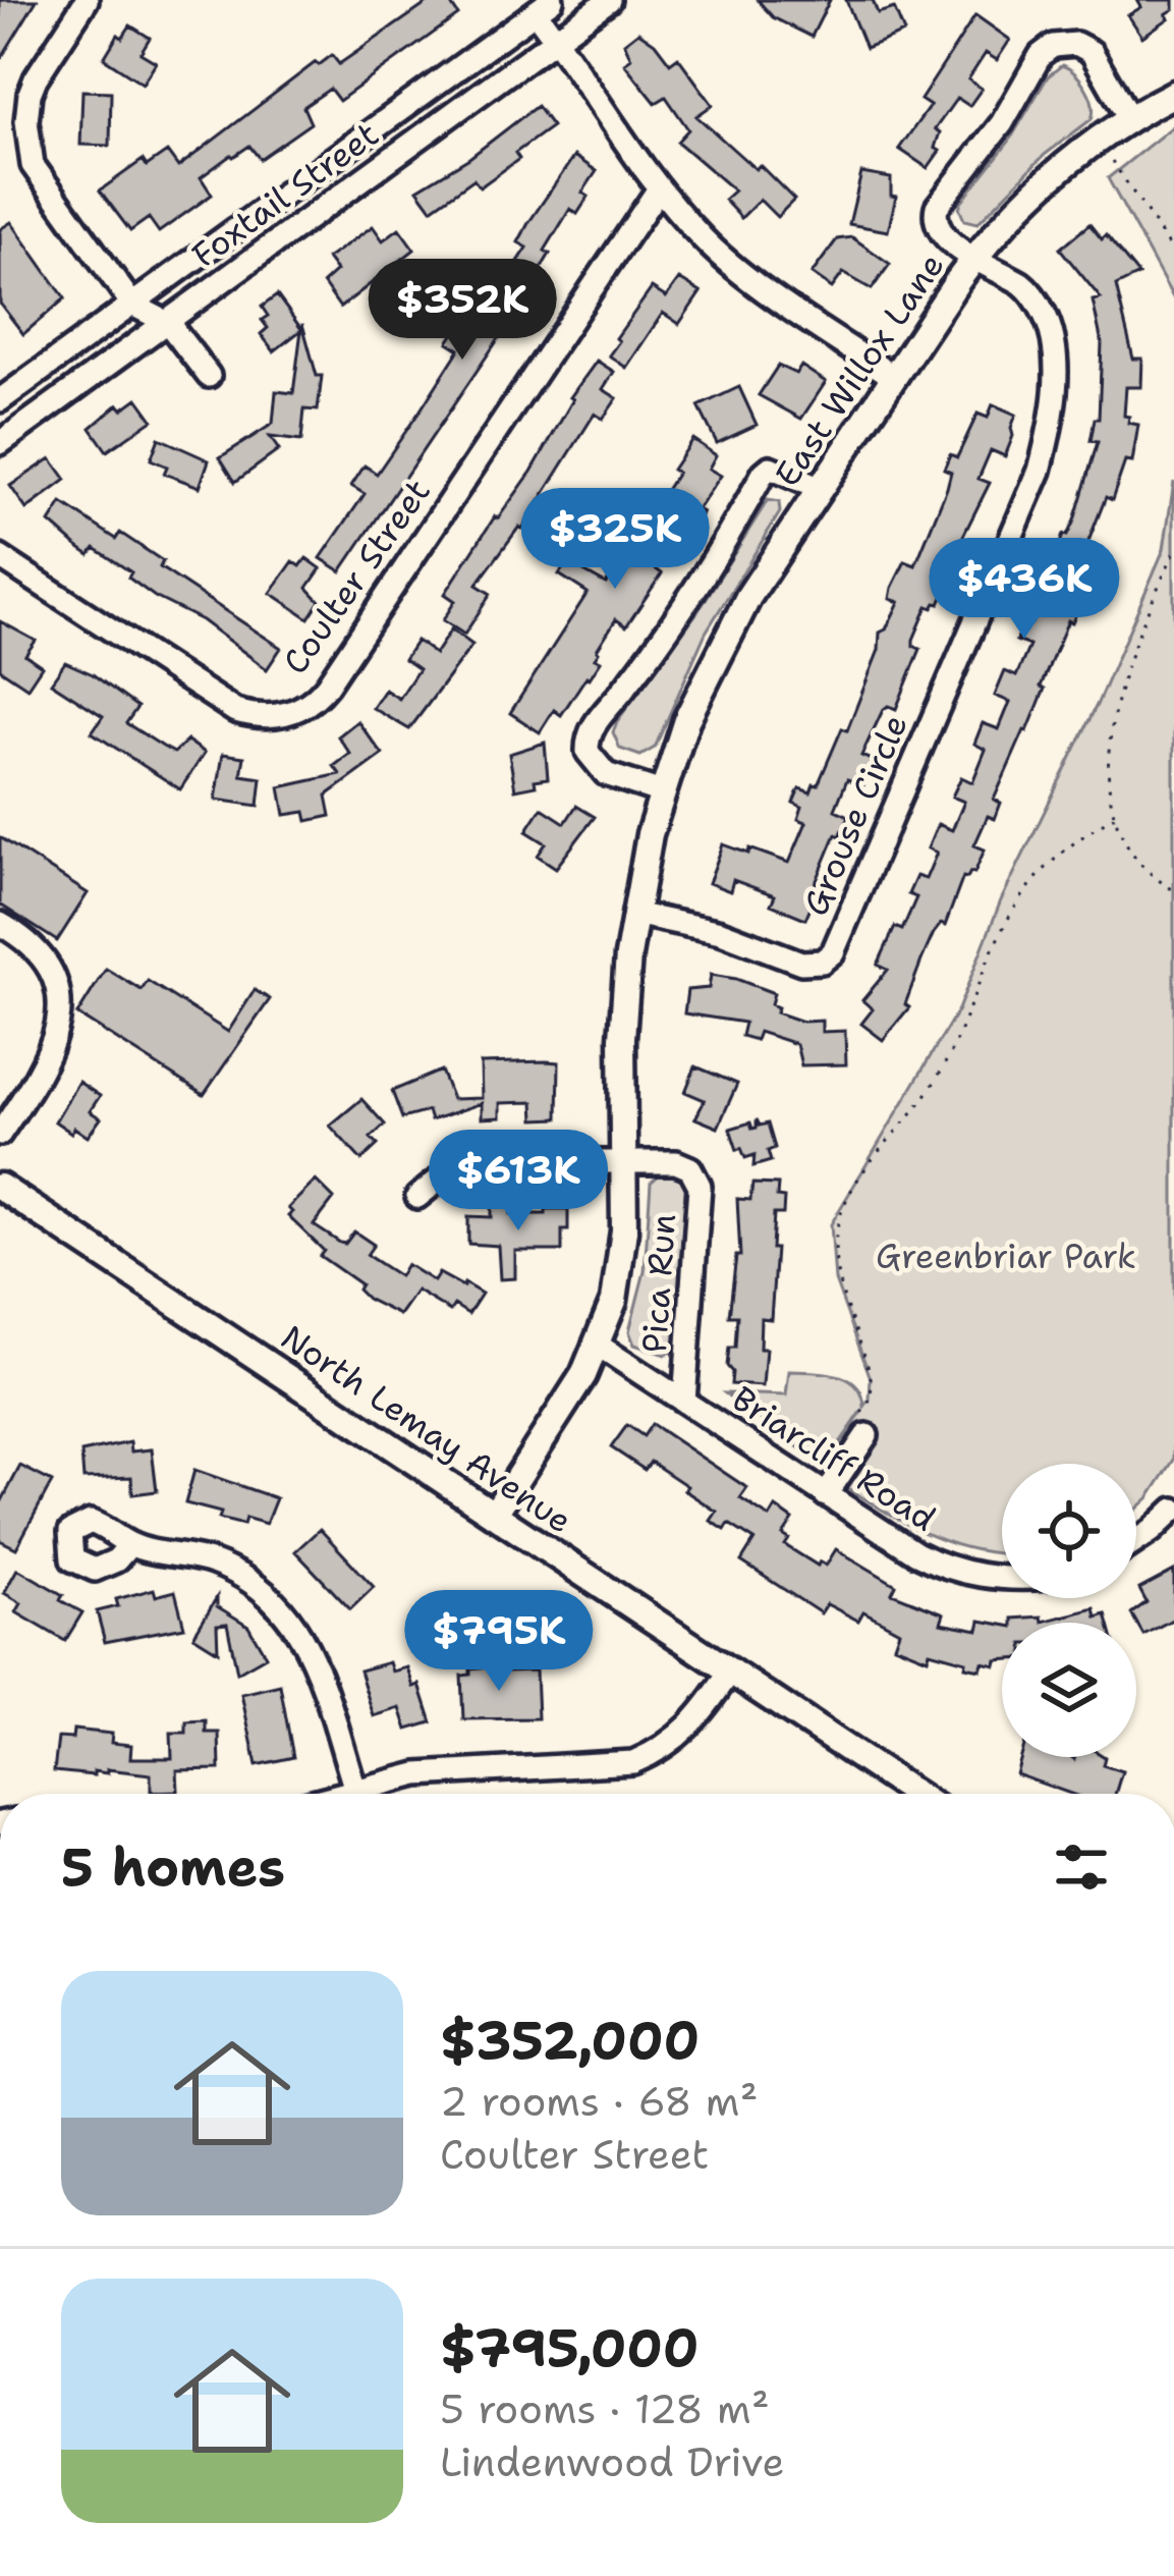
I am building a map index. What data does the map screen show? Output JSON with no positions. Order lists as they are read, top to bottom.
{
  "streets": {
    "main road": ["East Willox Lane", "North Lemay Avenue"],
    "street": [
      "Foxtail Street",
      "Coulter Street",
      "Grouse Circle",
      "Pica Run",
      "Briarcliff Road"
    ]
  },
  "crossings": [
    ["East Willox Lane", "Grouse Circle"],
    ["East Willox Lane", "Pica Run"],
    ["East Willox Lane", "North Lemay Avenue"],
    ["East Willox Lane", "Briarcliff Road"],
    ["Pica Run", "Briarcliff Road"]
  ],
  "parks": ["Greenbriar Park"],
  "page": {
    "price": [
      "$352K",
      "$325K",
      "$436K",
      "$613K",
      "$795K"
    ],
    "heading": "5 homes",
    "list": [
      {
        "name": "$352,000",
        "note": "2 rooms · 68 m² · Coulter Street"
      },
      {
        "name": "$795,000",
        "note": "5 rooms · 128 m² · Lindenwood Drive"
      }
    ]
  }
}
